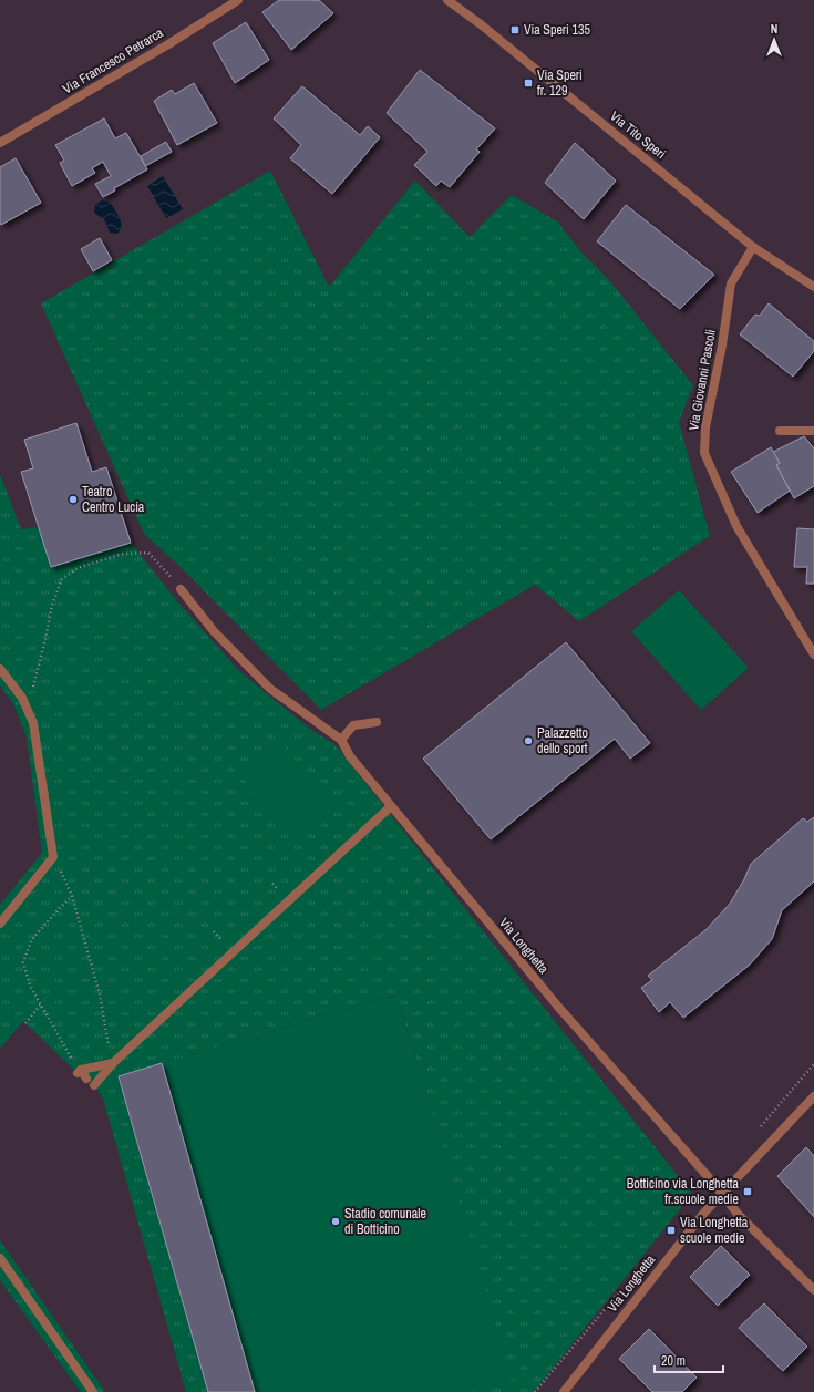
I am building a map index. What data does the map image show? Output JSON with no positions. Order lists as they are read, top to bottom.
{
  "streets": {
    "street": [
      "Via Francesco Petrarca",
      "Via Tito Speri",
      "Via Giovanni Pascoli",
      "Via Longhetta"
    ]
  },
  "crossings": [
    ["Via Tito Speri", "Via Giovanni Pascoli"]
  ],
  "places": {
    "transit": [
      "Via Speri 135",
      "Via Speri fr. 129",
      "Botticino via Longhetta fr.scuole medie",
      "Via Longhetta scuole medie"
    ],
    "other": ["Teatro Centro Lucia", "Palazzetto dello sport", "Stadio comunale di Botticino"]
  },
  "scale_bar": "20 m",
  "north": "top"
}
